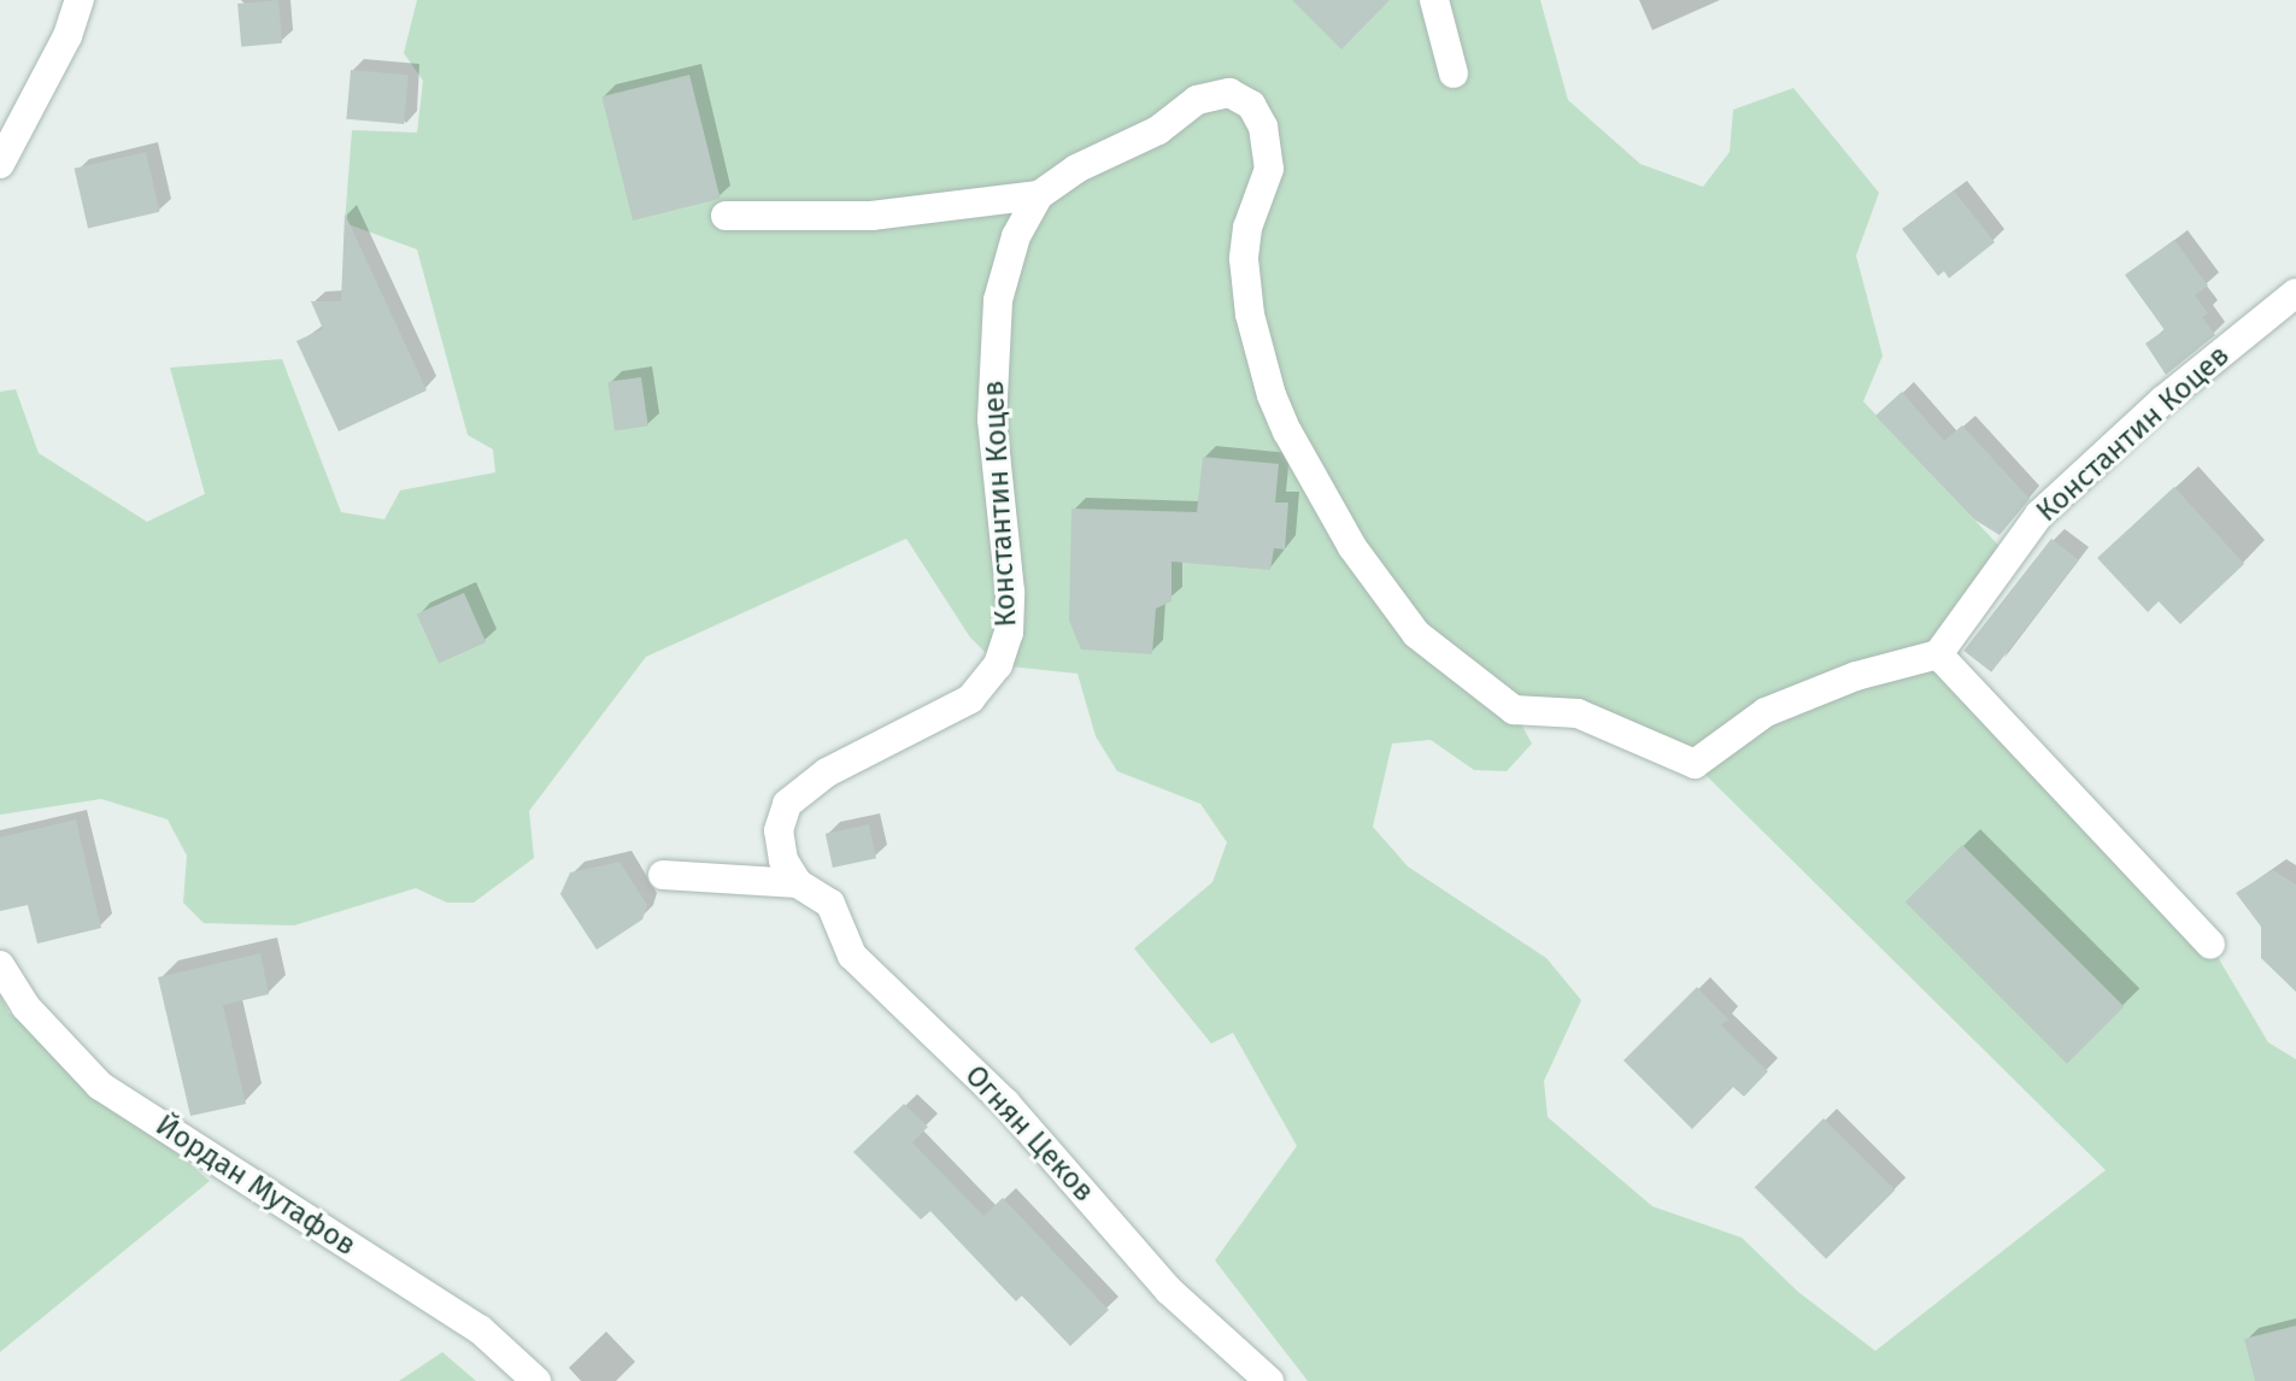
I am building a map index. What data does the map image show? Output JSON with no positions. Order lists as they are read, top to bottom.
{
  "streets": {
    "street": ["Константин Коцев", "Огнян Цеков", "Йордан Мутафов"]
  },
  "crossings": [
    ["Константин Коцев", "Огнян Цеков"]
  ]
}
